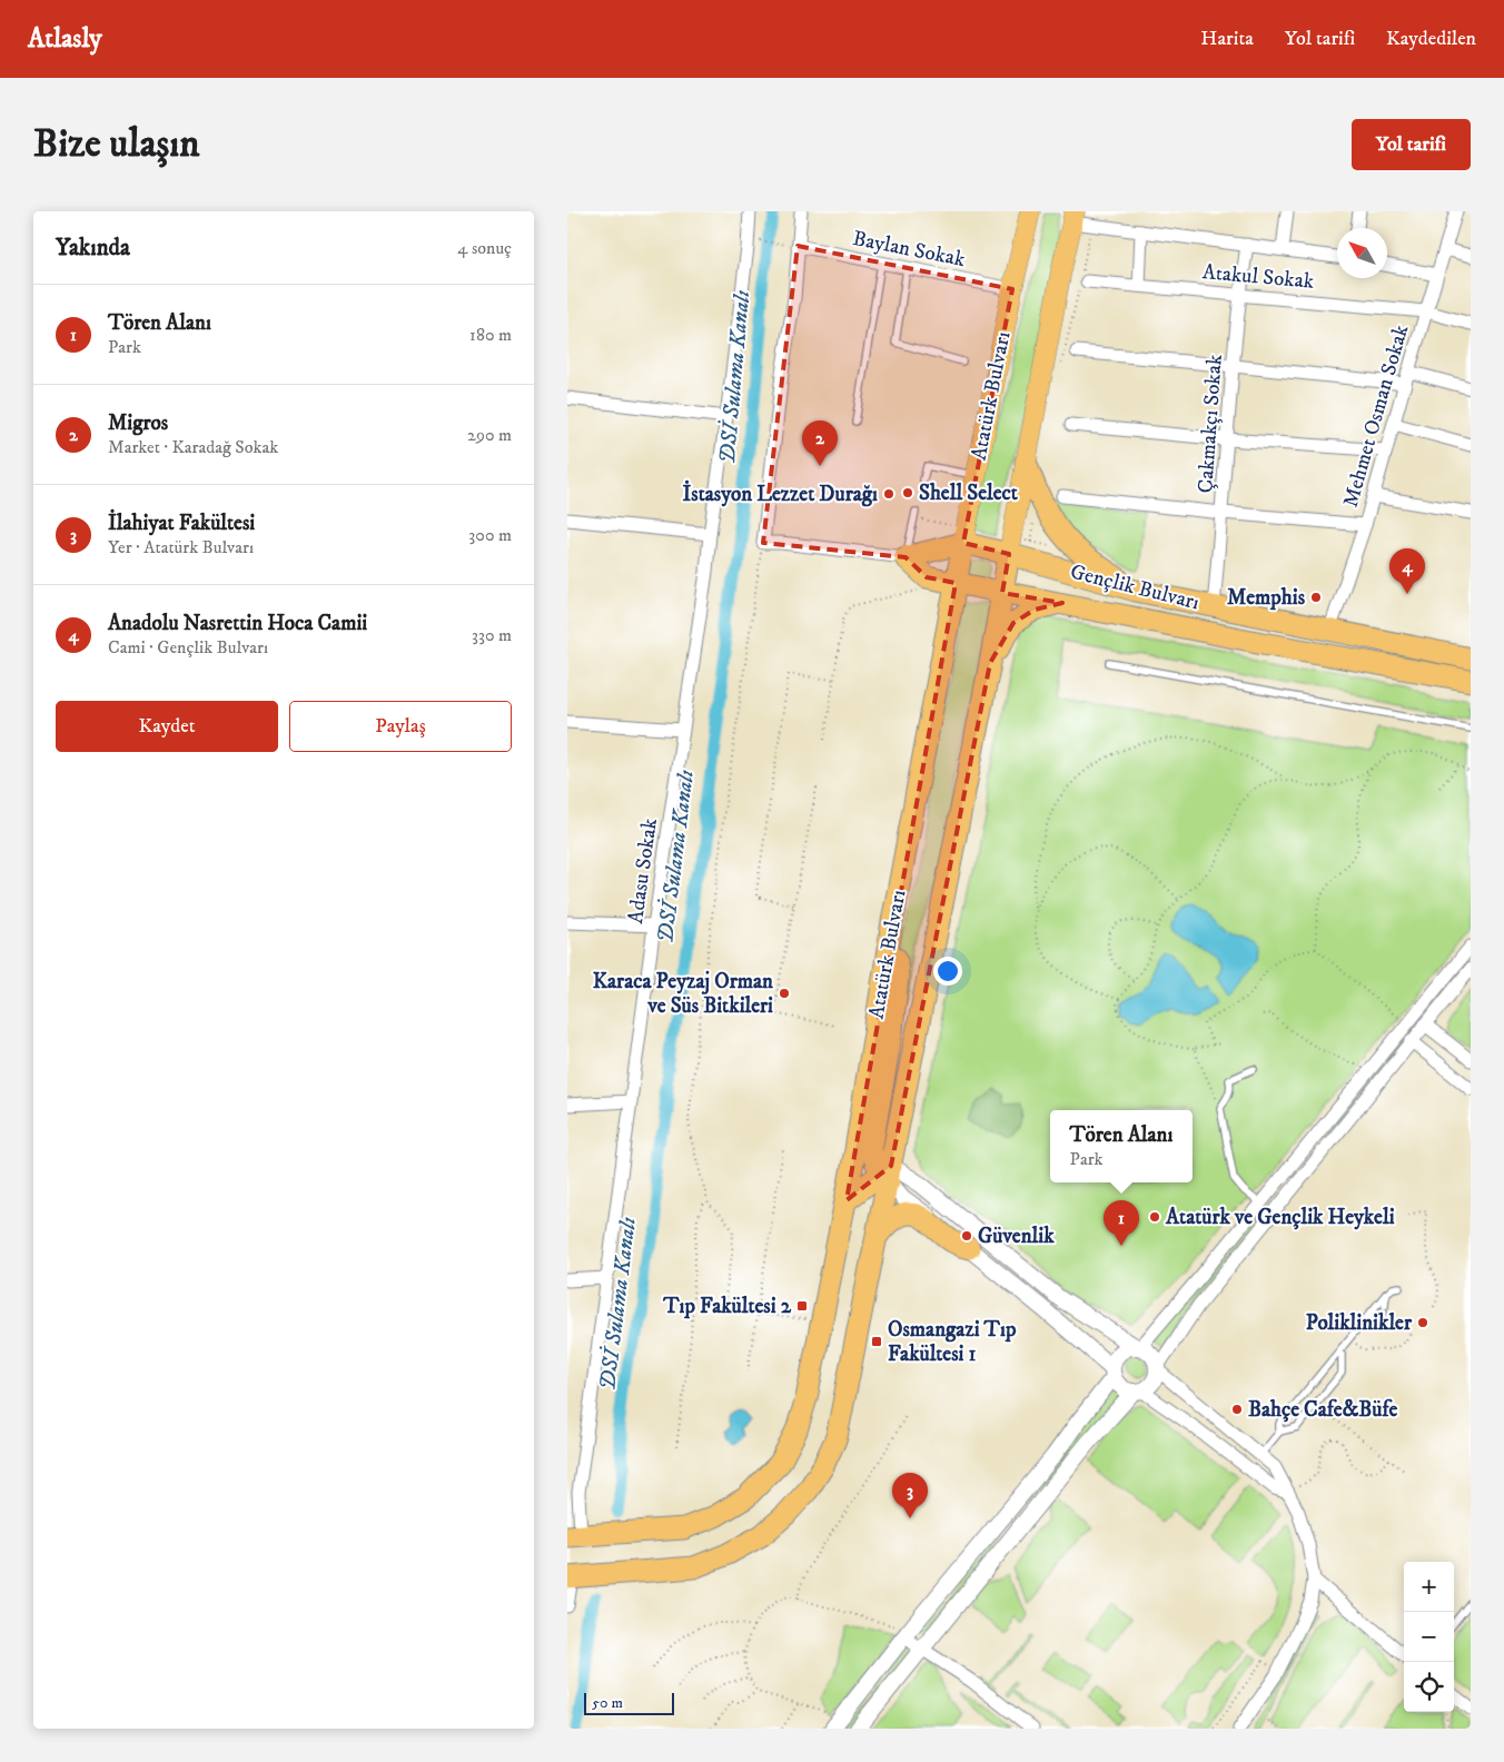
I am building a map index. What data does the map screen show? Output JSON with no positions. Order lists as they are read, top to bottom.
{
  "streets": {
    "highway": ["Atatürk Bulvarı", "Gençlik Bulvarı"],
    "street": [
      "Baylan Sokak",
      "Atakul Sokak",
      "Mehmet Osman Sokak",
      "Çakmakçı Sokak",
      "Adasu Sokak"
    ]
  },
  "crossings": [
    ["Baylan Sokak", "Atatürk Bulvarı"],
    ["Atakul Sokak", "Mehmet Osman Sokak"],
    ["Atakul Sokak", "Çakmakçı Sokak"],
    ["Atatürk Bulvarı", "Gençlik Bulvarı"],
    ["Atatürk Bulvarı", "Adasu Sokak"],
    ["Mehmet Osman Sokak", "Gençlik Bulvarı"],
    ["Çakmakçı Sokak", "Gençlik Bulvarı"]
  ],
  "water": ["DSİ Sulama Kanalı"],
  "places": {
    "other": [
      "Shell Select",
      "İstasyon Lezzet Durağı",
      "Memphis",
      "Karaca Peyzaj Orman ve Süs Bitkileri",
      "Atatürk ve Gençlik Heykeli",
      "Güvenlik",
      "Poliklinikler",
      "Bahçe Cafe&Büfe"
    ],
    "transit": ["Tıp Fakültesi 2", "Osmangazi Tıp Fakültesi 1"]
  },
  "scale_bar": "50 m",
  "north": "top left",
  "page": {
    "header": "Atlasly",
    "nav": ["Harita", "Yol tarifi", "Kaydedilen"],
    "buttons": [
      "Yol tarifi",
      ["Kaydet", "Paylaş"]
    ],
    "title": "Bize ulaşın",
    "heading": ["Yakında", "4 sonuç"],
    "list": [
      {
        "mark": "1",
        "name": "Tören Alanı",
        "note": "Park",
        "value": "180 m"
      },
      {
        "mark": "2",
        "name": "Migros",
        "note": "Market · Karadağ Sokak",
        "value": "290 m"
      },
      {
        "mark": "3",
        "name": "İlahiyat Fakültesi",
        "note": "Yer · Atatürk Bulvarı",
        "value": "300 m"
      },
      {
        "mark": "4",
        "name": "Anadolu Nasrettin Hoca Camii",
        "note": "Cami · Gençlik Bulvarı",
        "value": "330 m"
      }
    ],
    "pins": [
      "2",
      "4",
      "1",
      "3"
    ],
    "popup": ["Tören Alanı", "Park"],
    "map_buttons": ["+", "−"],
    "scale": "50 m"
  }
}
